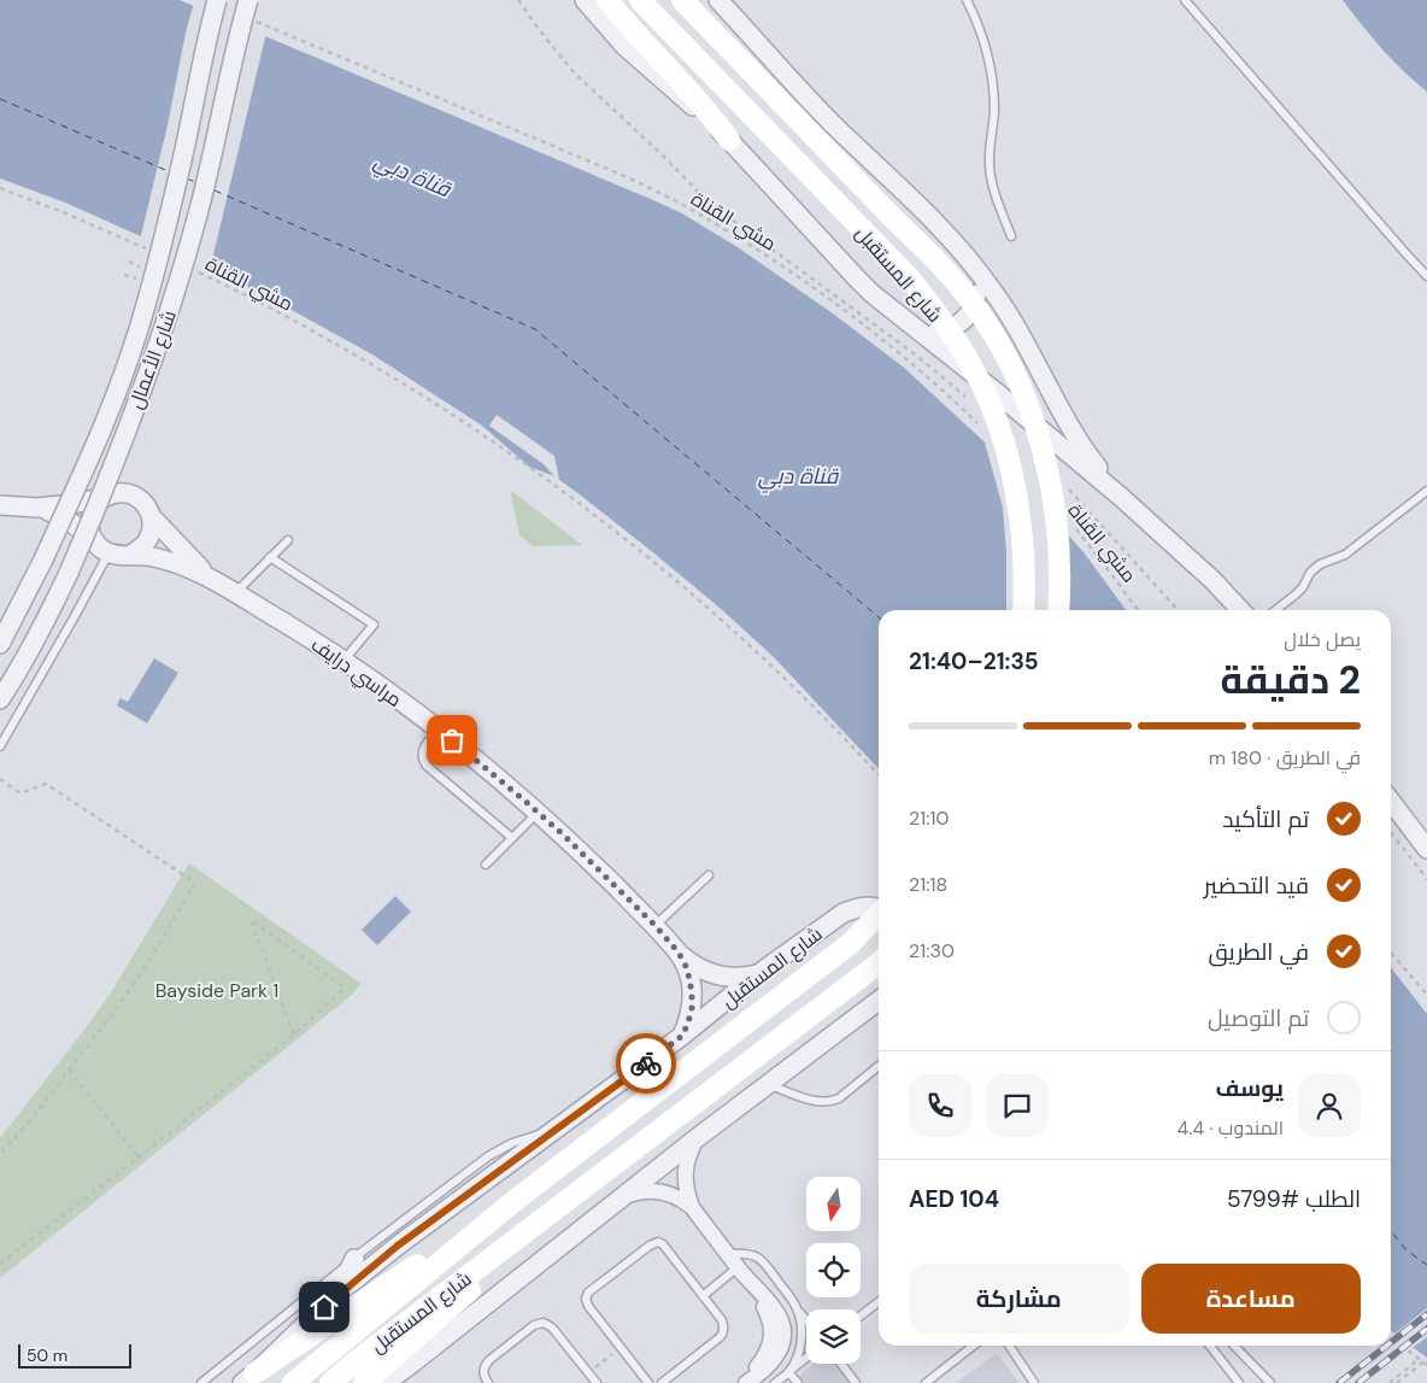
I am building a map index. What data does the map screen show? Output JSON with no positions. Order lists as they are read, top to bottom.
{
  "streets": {
    "main road": ["شارع المستقبل"],
    "street": ["شارع الأعمال", "مراسي درايف"],
    "path": ["مشي القناة"]
  },
  "crossings": [
    ["مشي القناة", "شارع الأعمال"],
    ["شارع المستقبل", "مراسي درايف"]
  ],
  "water": ["قناة دبي"],
  "parks": ["Bayside Park 1"],
  "scale_bar": "50 m",
  "north": "bottom",
  "page": {
    "heading": ["2 دقيقة", "يصل خلال", "21:35–21:40"],
    "panel": [
      "يوسف",
      "المندوب · 4.4",
      "الطلب #5799",
      "AED 104"
    ],
    "bar": "في الطريق · 180 m",
    "list": [
      ["تم التأكيد", "21:10"],
      ["قيد التحضير", "21:18"],
      ["في الطريق", "21:30"],
      "تم التوصيل"
    ],
    "buttons": ["مساعدة", "مشاركة"],
    "scale": "50 m"
  }
}
